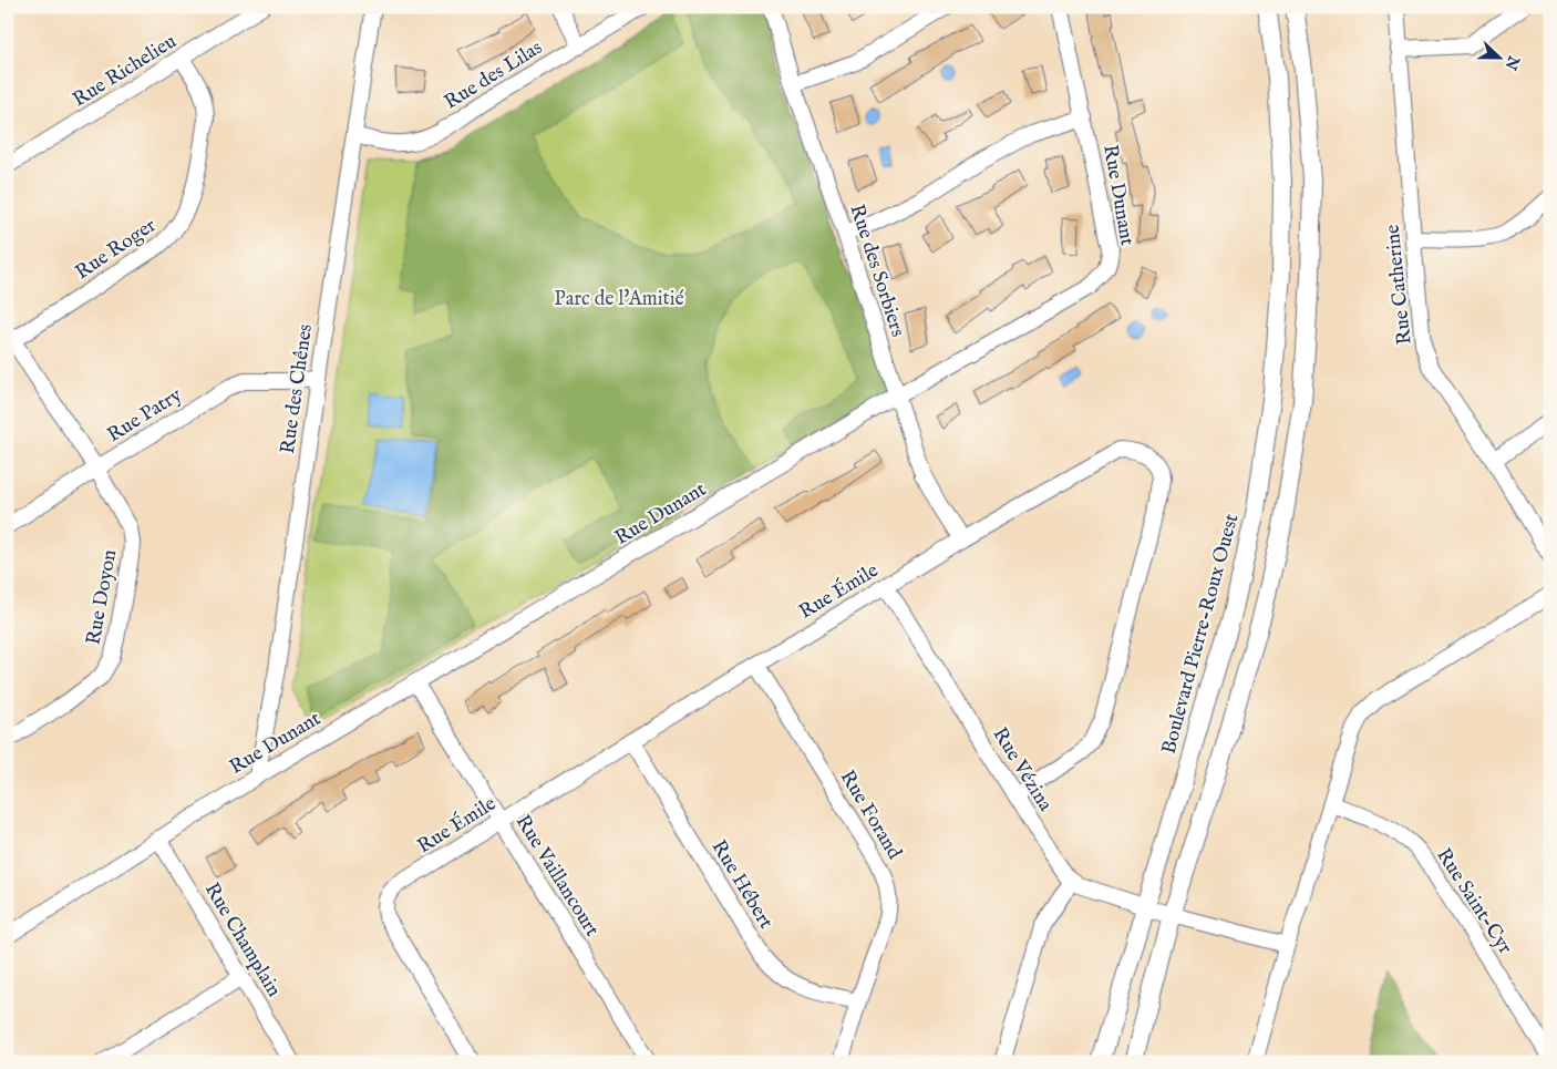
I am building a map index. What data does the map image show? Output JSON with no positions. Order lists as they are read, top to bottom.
{
  "streets": {
    "main road": ["Boulevard Pierre-Roux Ouest"],
    "street": [
      "Rue Richelieu",
      "Rue des Lilas",
      "Rue Dunant",
      "Rue Roger",
      "Rue des Sorbiers",
      "Rue Catherine",
      "Rue des Chênes",
      "Rue Patry",
      "Rue Émile",
      "Rue Doyon",
      "Rue Vézina",
      "Rue Forand",
      "Rue Vaillancourt",
      "Rue Hébert",
      "Rue Saint-Cyr",
      "Rue Champlain"
    ]
  },
  "crossings": [
    ["Rue Richelieu", "Rue Roger"],
    ["Rue des Lilas", "Rue des Chênes"],
    ["Rue Dunant", "Rue des Sorbiers"],
    ["Rue Dunant", "Rue des Chênes"],
    ["Rue Dunant", "Rue Vaillancourt"],
    ["Rue Dunant", "Rue Champlain"],
    ["Rue Roger", "Rue Doyon"],
    ["Rue des Sorbiers", "Rue Émile"],
    ["Rue des Chênes", "Rue Patry"],
    ["Rue Patry", "Rue Doyon"],
    ["Rue Émile", "Rue Vézina"],
    ["Rue Émile", "Rue Forand"],
    ["Rue Émile", "Rue Vaillancourt"],
    ["Rue Émile", "Rue Hébert"],
    ["Boulevard Pierre-Roux Ouest", "Rue Vézina"],
    ["Rue Forand", "Rue Hébert"]
  ],
  "parks": ["Parc de l'Amitié"],
  "north": "right"
}
